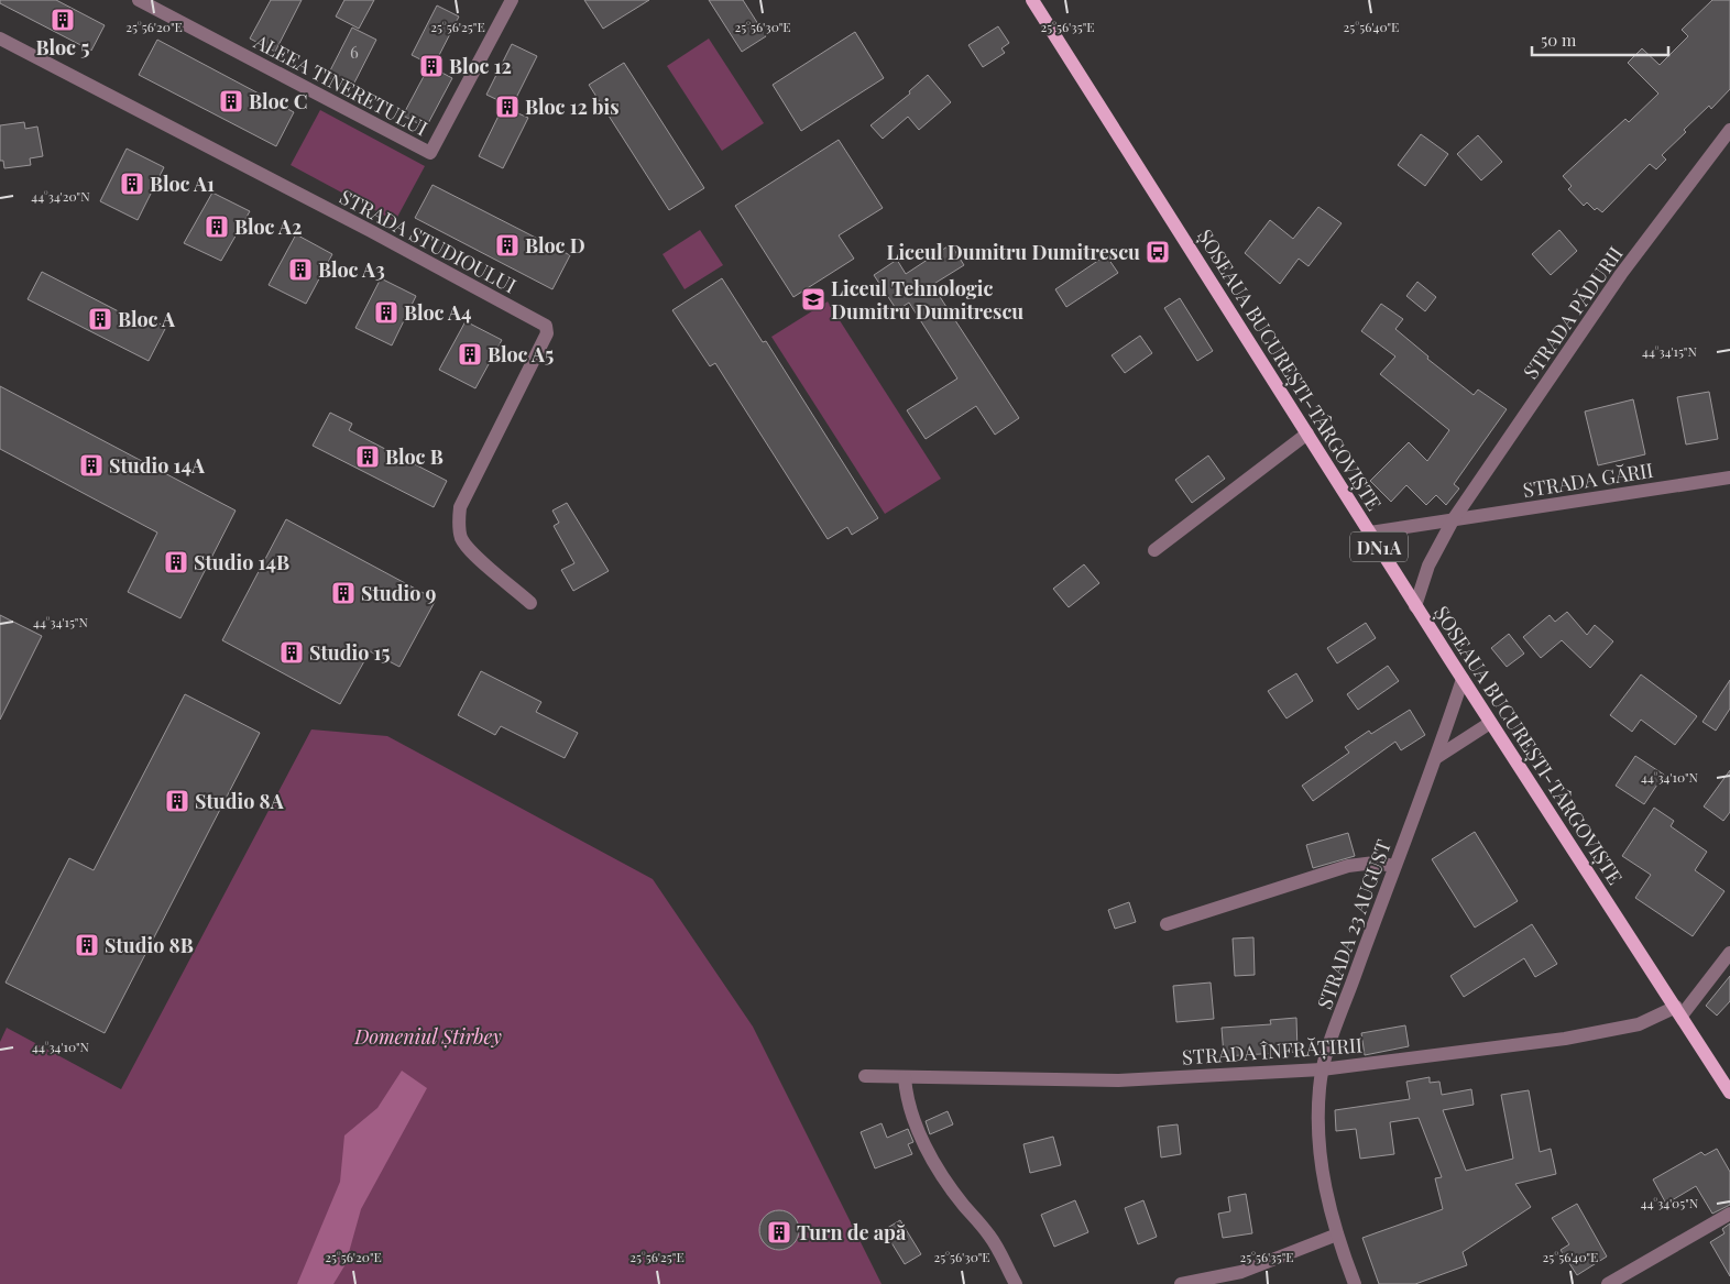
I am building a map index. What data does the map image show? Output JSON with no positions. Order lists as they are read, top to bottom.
{
  "streets": {
    "main road": ["ȘOSEAUA BUCUREȘTI-TÂRGOVIȘTE", "DN1A"],
    "street": [
      "ALEEA TINERETULUI",
      "STRADA STUDIOULUI",
      "STRADA PĂDURII",
      "STRADA GĂRII",
      "STRADA 23 AUGUST",
      "STRADA ÎNFRĂȚIRII"
    ]
  },
  "crossings": [
    ["STRADA PĂDURII", "ȘOSEAUA BUCUREȘTI-TÂRGOVIȘTE"],
    ["STRADA PĂDURII", "STRADA GĂRII"],
    ["ȘOSEAUA BUCUREȘTI-TÂRGOVIȘTE", "STRADA GĂRII"],
    ["ȘOSEAUA BUCUREȘTI-TÂRGOVIȘTE", "STRADA 23 AUGUST"],
    ["ȘOSEAUA BUCUREȘTI-TÂRGOVIȘTE", "STRADA ÎNFRĂȚIRII"],
    ["STRADA 23 AUGUST", "STRADA ÎNFRĂȚIRII"]
  ],
  "parks": ["Domeniul Știrbey"],
  "places": {
    "building": [
      "Bloc 5",
      "Bloc 12",
      "Bloc C",
      "Bloc 12 bis",
      "Bloc A1",
      "Bloc A2",
      "Bloc D",
      "Bloc A3",
      "Bloc A4",
      "Bloc A",
      "Bloc A5",
      "Bloc B",
      "Studio 14A",
      "Studio 14B",
      "Studio 9",
      "Studio 15",
      "Studio 8A",
      "Studio 8B",
      "Turn de apă"
    ],
    "bus stop": ["Liceul Dumitru Dumitrescu"],
    "school or university": ["Liceul Tehnologic Dumitru Dumitrescu"]
  },
  "house_numbers": ["6"],
  "scale_bar": "50 m",
  "coordinates": [
    "25°56'20\"E",
    "25°56'25\"E",
    "25°56'30\"E",
    "25°56'35\"E",
    "25°56'40\"E",
    "44°34'20\"N",
    "44°34'15\"N",
    "44°34'10\"N",
    "44°34'05\"N"
  ]
}
